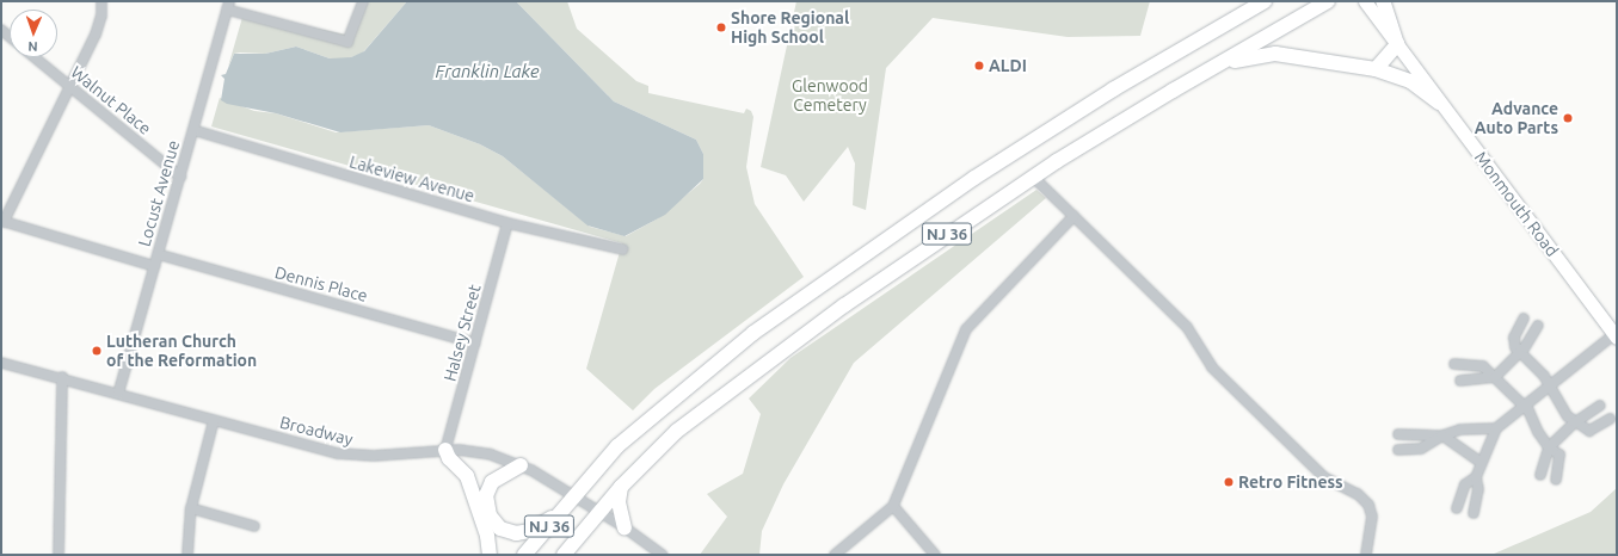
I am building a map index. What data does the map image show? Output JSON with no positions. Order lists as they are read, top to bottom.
{
  "streets": {
    "highway": ["NJ 36"],
    "main road": ["Monmouth Road"],
    "street": [
      "Walnut Place",
      "Lakeview Avenue",
      "Locust Avenue",
      "Dennis Place",
      "Halsey Street",
      "Broadway"
    ]
  },
  "crossings": [
    ["Walnut Place", "Locust Avenue"],
    ["Lakeview Avenue", "Locust Avenue"],
    ["Lakeview Avenue", "Halsey Street"],
    ["Locust Avenue", "Dennis Place"],
    ["Locust Avenue", "Broadway"],
    ["NJ 36", "Broadway"],
    ["Dennis Place", "Halsey Street"],
    ["Halsey Street", "Broadway"]
  ],
  "water": ["Franklin Lake"],
  "parks": ["Glenwood Cemetery"],
  "places": [
    "Shore Regional High School",
    "ALDI",
    "Advance Auto Parts",
    "Lutheran Church of the Reformation",
    "Retro Fitness"
  ],
  "north": "bottom"
}
